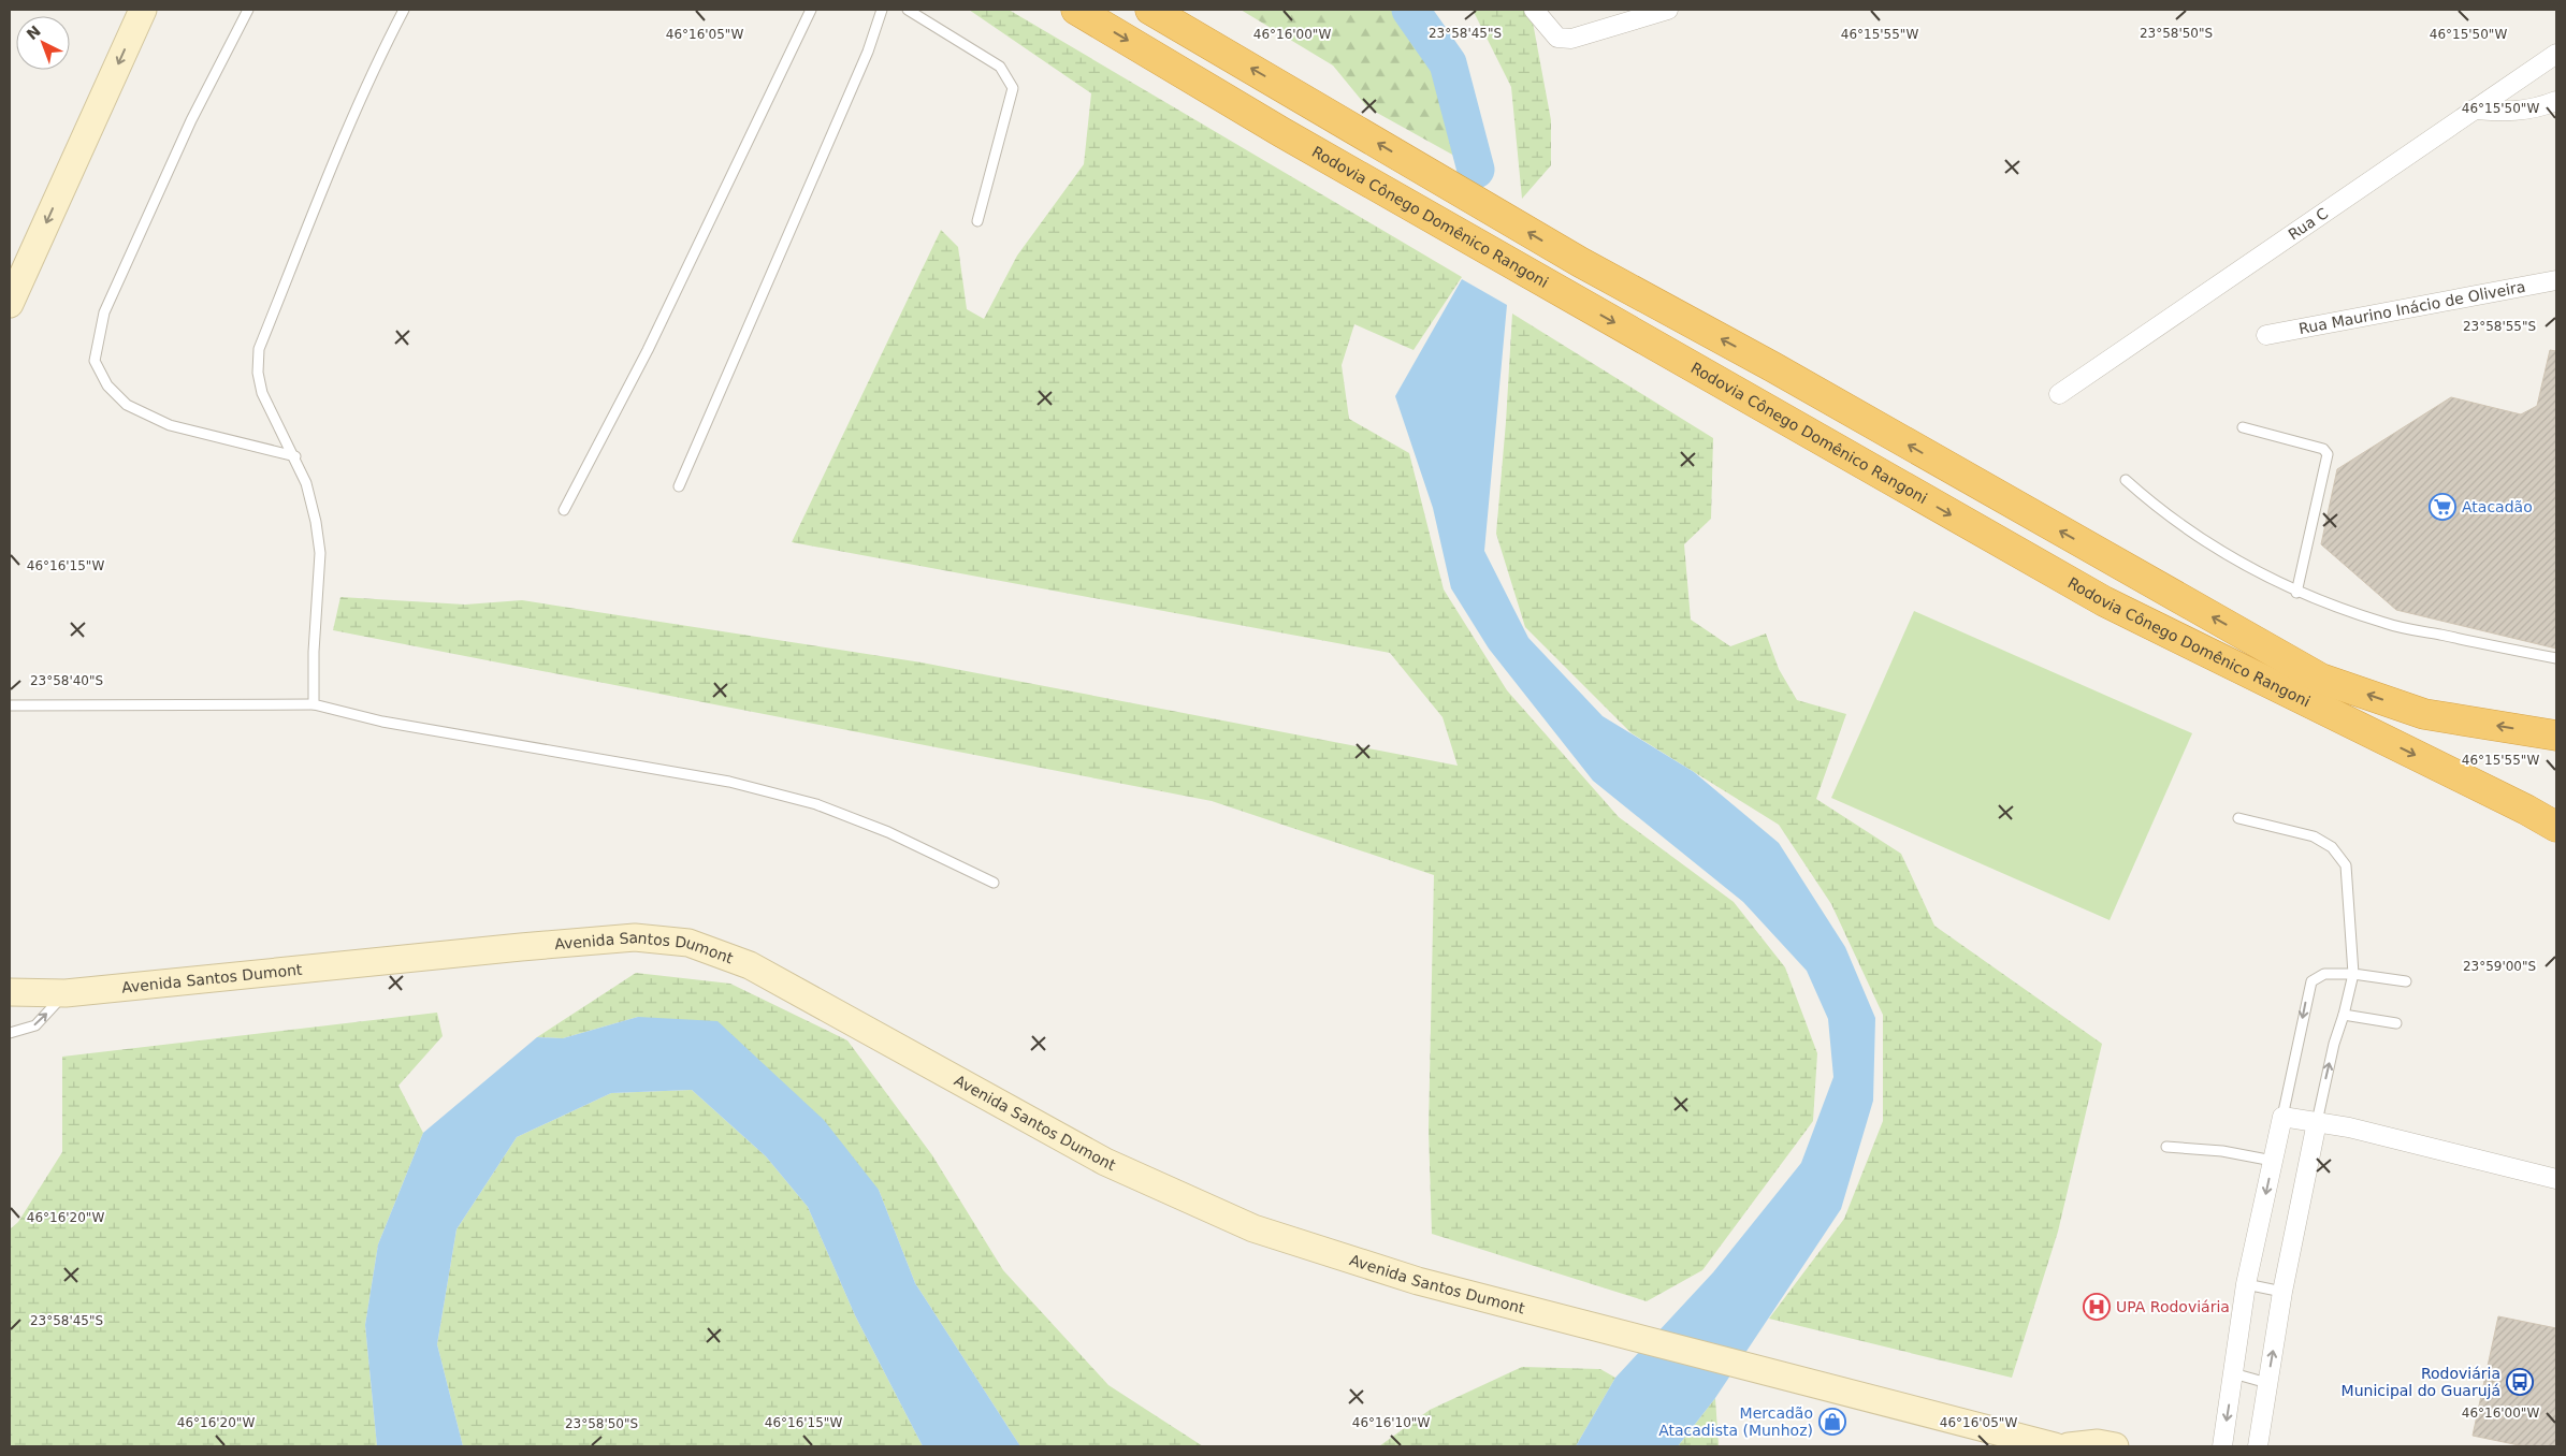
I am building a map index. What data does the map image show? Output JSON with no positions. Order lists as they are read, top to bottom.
{
  "streets": {
    "highway": ["Rodovia Cônego Domênico Rangoni"],
    "main road": ["Avenida Santos Dumont"],
    "street": ["Rua C", "Rua Maurino Inácio de Oliveira"]
  },
  "places": {
    "supermarket": ["Atacadão"],
    "hospital": ["UPA Rodoviária"],
    "bus stop": ["Rodoviária Municipal do Guarujá"],
    "shop": ["Mercadão Atacadista (Munhoz)"]
  },
  "north": "top left",
  "coordinates": [
    "23°58'45\"S",
    "23°58'50\"S",
    "46°16'05\"W",
    "46°16'00\"W",
    "46°15'55\"W",
    "46°15'50\"W",
    "23°58'55\"S",
    "46°16'15\"W",
    "23°58'40\"S",
    "23°59'00\"S",
    "46°16'20\"W",
    "46°16'10\"W"
  ]
}
